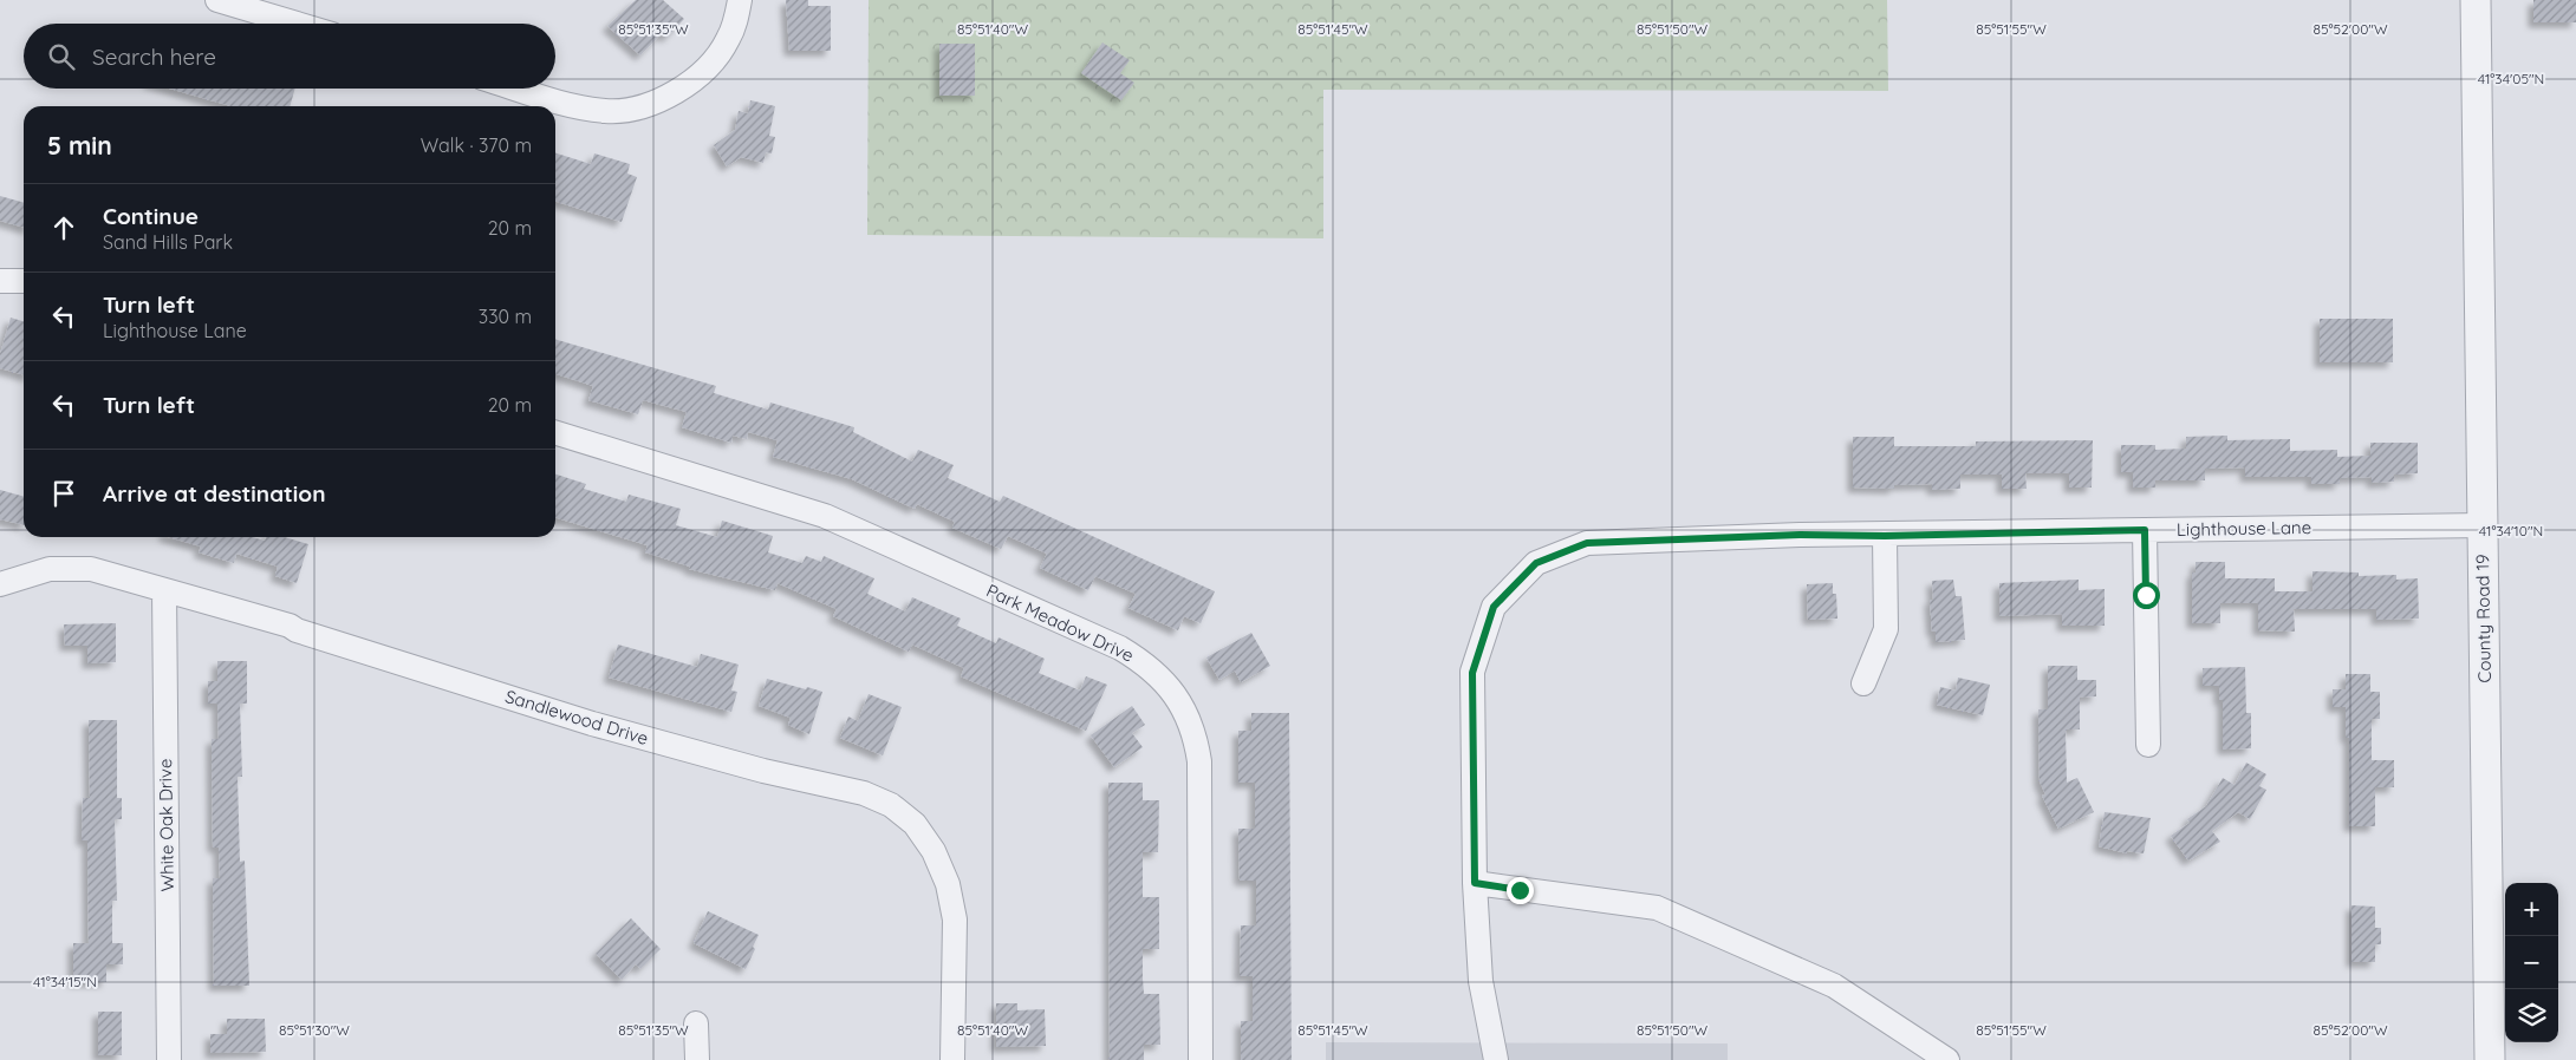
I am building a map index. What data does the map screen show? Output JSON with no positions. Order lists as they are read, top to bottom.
{
  "streets": {
    "street": [
      "Lighthouse Lane",
      "County Road 19",
      "Park Meadow Drive",
      "Sandlewood Drive",
      "White Oak Drive"
    ]
  },
  "crossings": [
    ["Lighthouse Lane", "County Road 19"],
    ["Sandlewood Drive", "White Oak Drive"]
  ],
  "page": {
    "search": "Search here",
    "heading": ["5 min", "Walk · 370 m"],
    "list": [
      ["Continue", "Sand Hills Park", "20 m"],
      ["Turn left", "Lighthouse Lane", "330 m"],
      ["Turn left", "20 m"],
      "Arrive at destination"
    ],
    "map_buttons": ["+", "−"]
  },
  "coordinates": [
    "85°51'35\"W",
    "85°51'40\"W",
    "85°51'45\"W",
    "85°51'50\"W",
    "85°51'55\"W",
    "85°52'00\"W",
    "41°34'05\"N",
    "41°34'10\"N",
    "41°34'15\"N",
    "85°51'30\"W"
  ]
}
